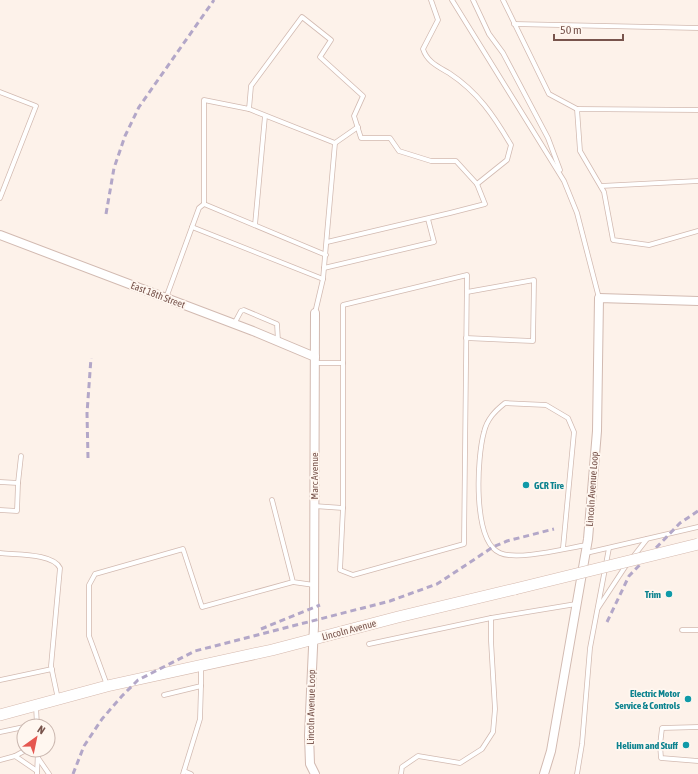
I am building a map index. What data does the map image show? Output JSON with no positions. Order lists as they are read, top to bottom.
{
  "streets": {
    "street": [
      "East 18th Street",
      "Marc Avenue",
      "Lincoln Avenue Loop",
      "Lincoln Avenue"
    ]
  },
  "crossings": [
    ["East 18th Street", "Marc Avenue"],
    ["Marc Avenue", "Lincoln Avenue Loop"],
    ["Marc Avenue", "Lincoln Avenue"],
    ["Lincoln Avenue Loop", "Lincoln Avenue"]
  ],
  "places": [
    "GCR Tire",
    "Trim",
    "Electric Motor Service & Controls",
    "Helium and Stuff"
  ],
  "scale_bar": "50 m",
  "north": "top right"
}
